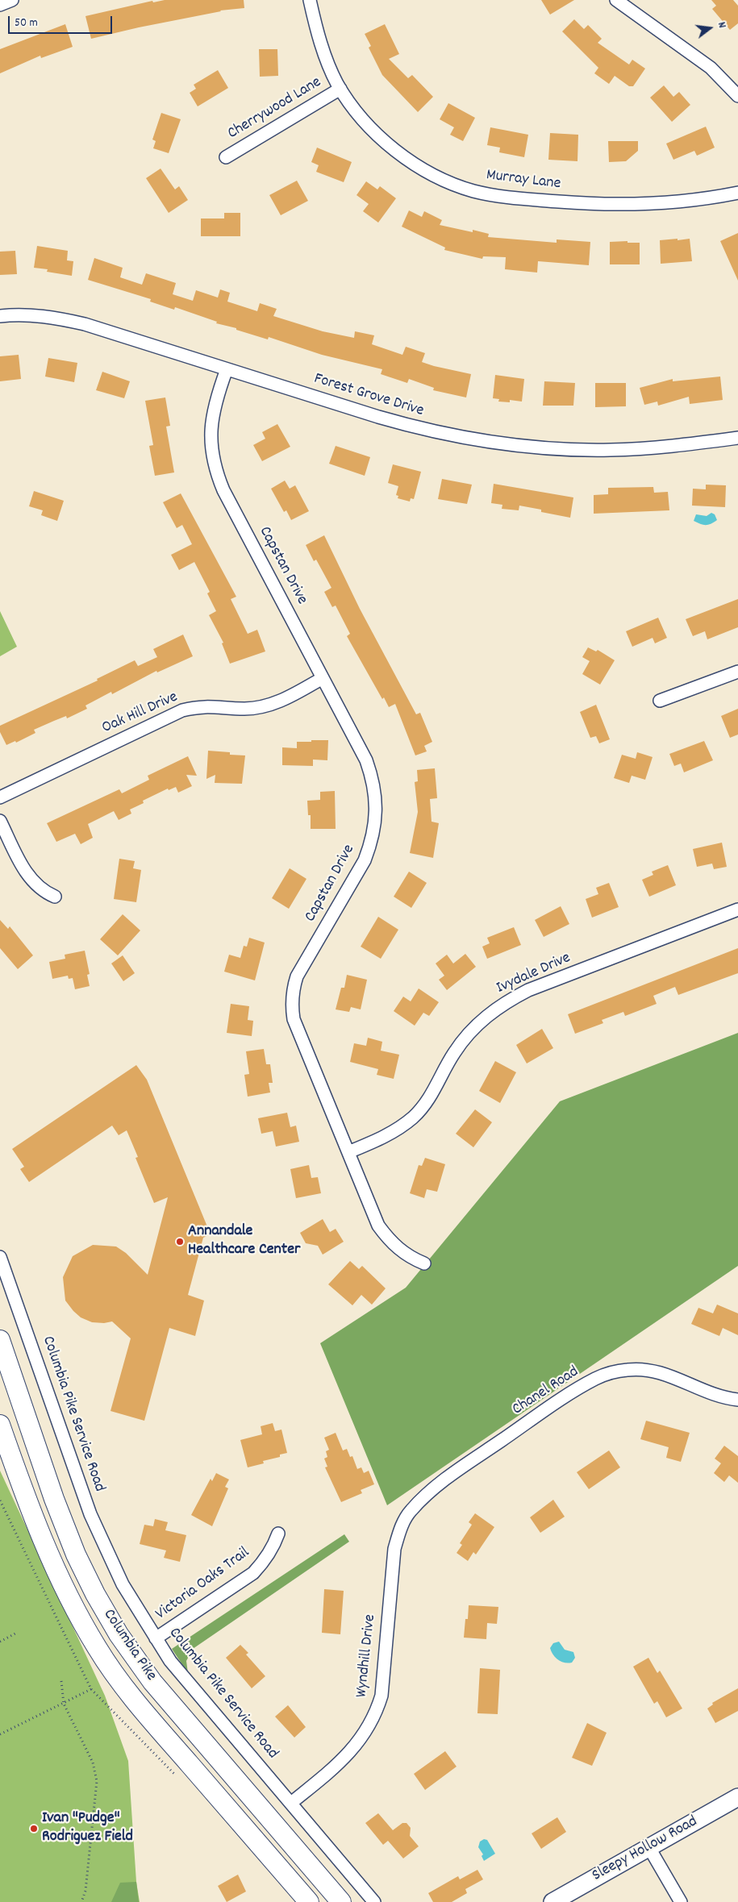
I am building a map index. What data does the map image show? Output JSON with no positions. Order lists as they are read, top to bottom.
{
  "streets": {
    "main road": ["Columbia Pike", "Sleepy Hollow Road"],
    "street": [
      "Cherrywood Lane",
      "Murray Lane",
      "Forest Grove Drive",
      "Capstan Drive",
      "Oak Hill Drive",
      "Ivydale Drive",
      "Chanel Road",
      "Columbia Pike Service Road",
      "Victoria Oaks Trail",
      "Wyndhill Drive"
    ]
  },
  "crossings": [
    ["Cherrywood Lane", "Murray Lane"],
    ["Forest Grove Drive", "Capstan Drive"],
    ["Capstan Drive", "Oak Hill Drive"],
    ["Capstan Drive", "Ivydale Drive"],
    ["Chanel Road", "Wyndhill Drive"],
    ["Columbia Pike Service Road", "Victoria Oaks Trail"],
    ["Columbia Pike Service Road", "Wyndhill Drive"]
  ],
  "places": ["Annandale Healthcare Center", "Ivan \"Pudge\" Rodriguez Field"],
  "scale_bar": "50 m",
  "north": "right"
}
